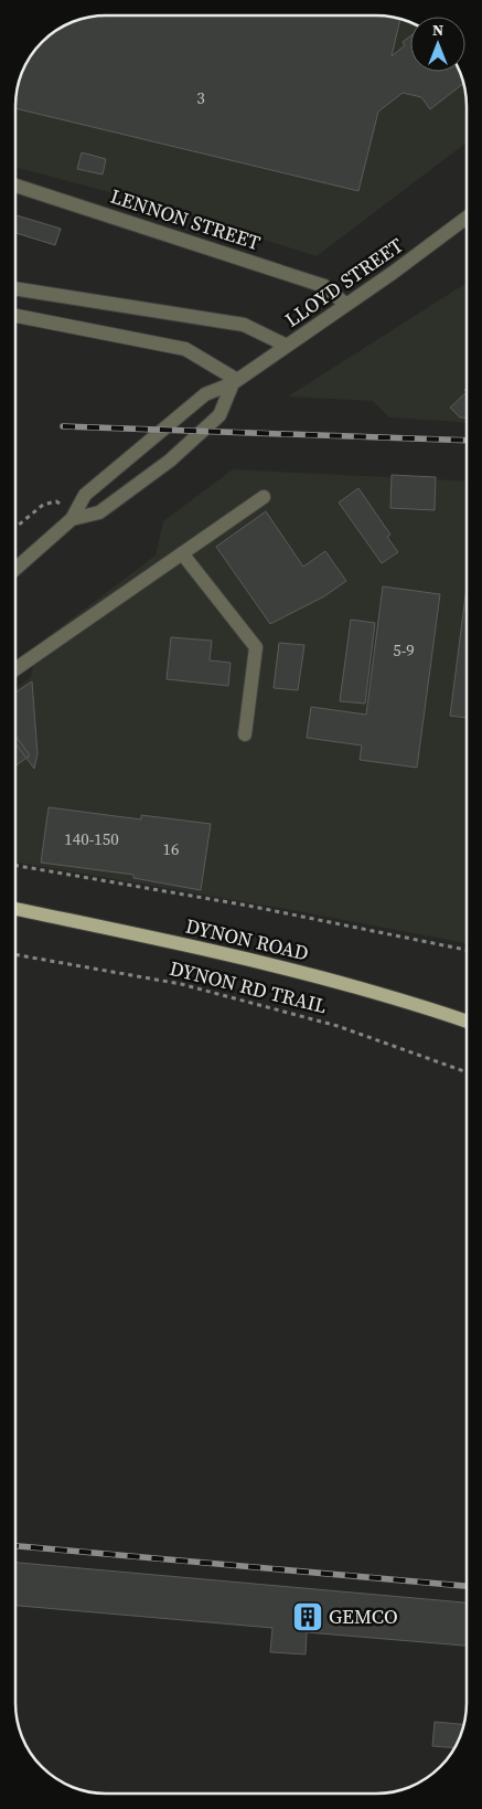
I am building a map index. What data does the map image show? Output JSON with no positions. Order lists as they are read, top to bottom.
{
  "streets": {
    "main road": ["DYNON ROAD"],
    "street": ["LENNON STREET", "LLOYD STREET"],
    "path": ["DYNON RD TRAIL"]
  },
  "crossings": [
    ["LENNON STREET", "LLOYD STREET"]
  ],
  "places": {
    "building": ["GEMCO"]
  },
  "house_numbers": [
    "3",
    "5-9",
    "140-150",
    "16"
  ],
  "north": "top"
}
